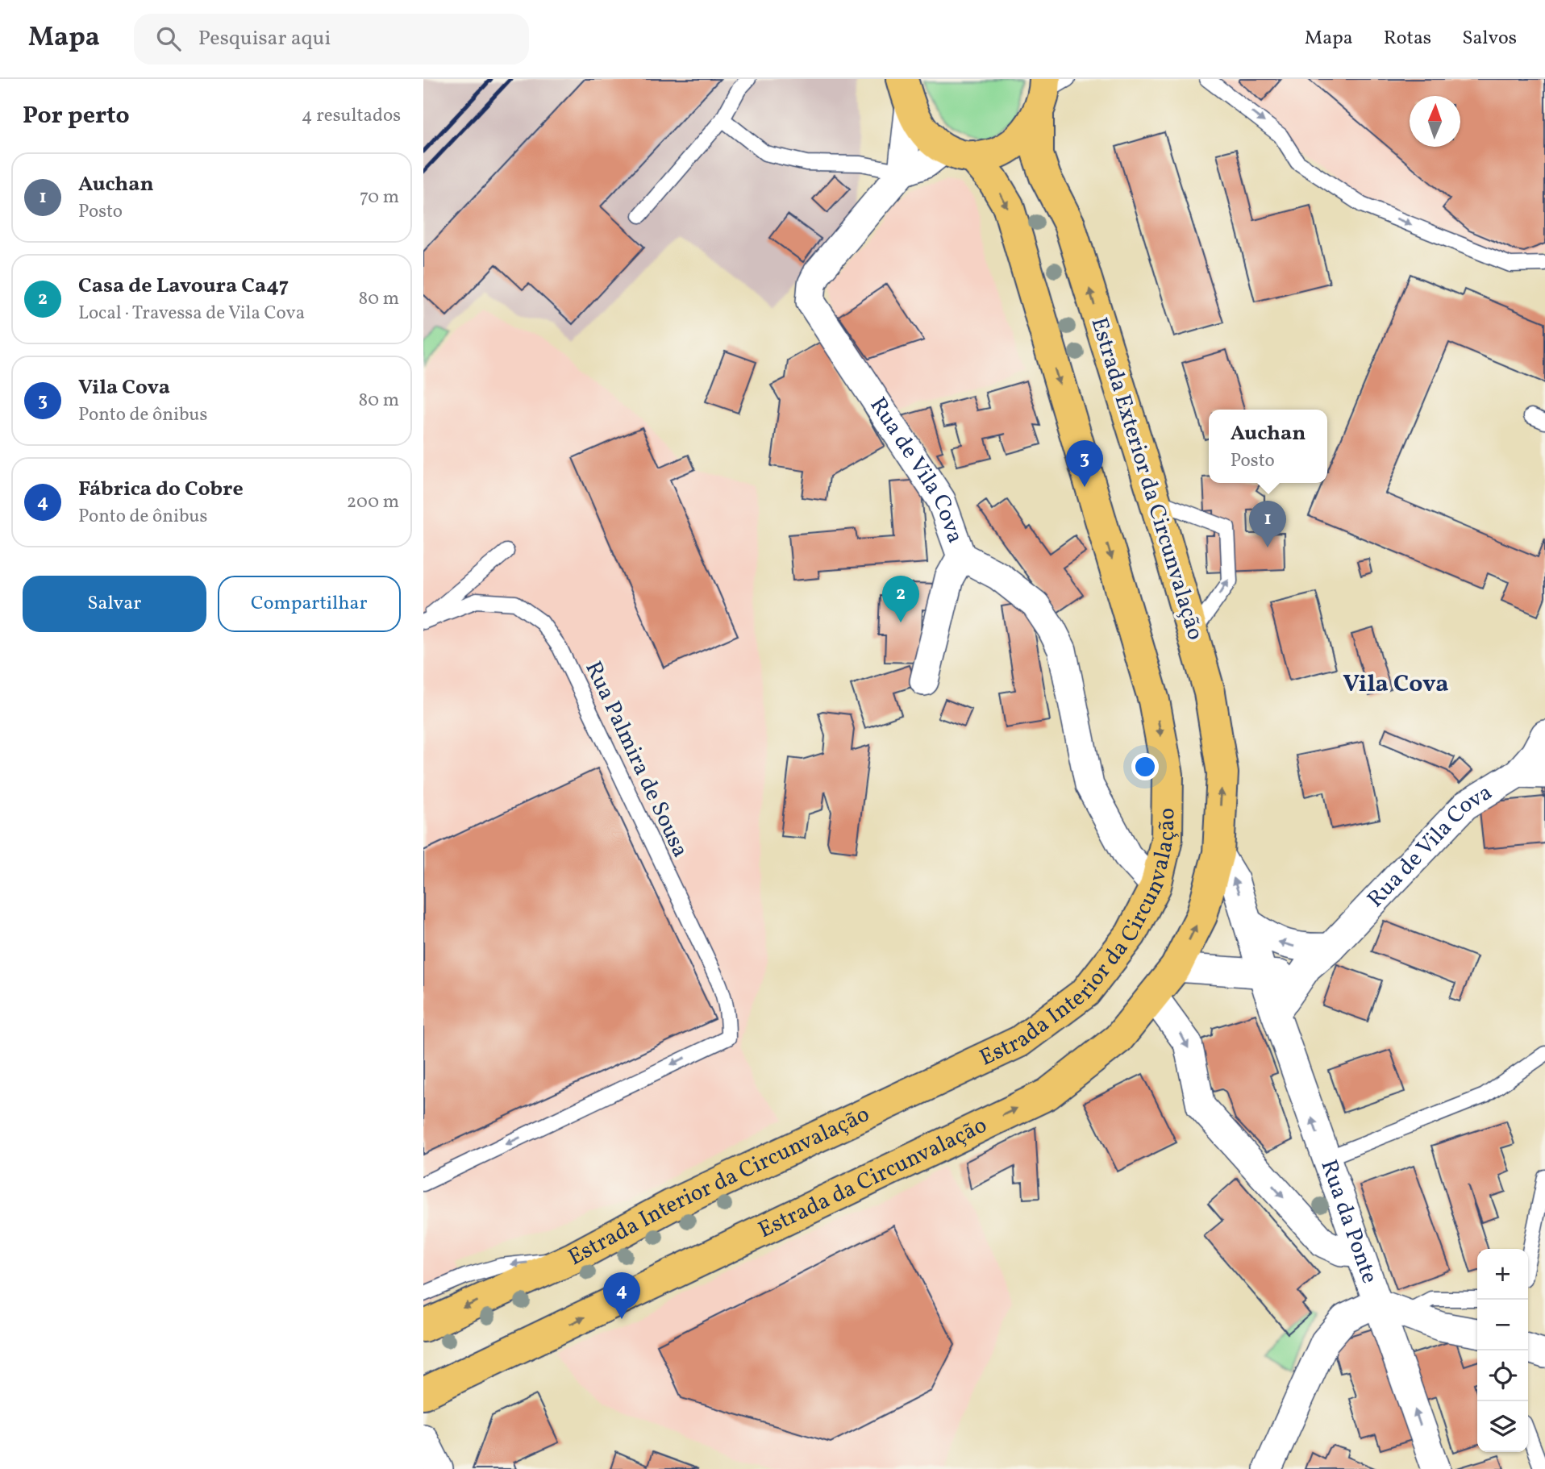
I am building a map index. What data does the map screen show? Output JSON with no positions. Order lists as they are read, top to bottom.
{
  "streets": {
    "main road": ["Estrada Exterior da Circunvalação", "Estrada Interior da Circunvalação", "Estrada da Circunvalação"],
    "street": ["Rua de Vila Cova", "Rua da Ponte"],
    "lane": ["Rua Palmira de Sousa"]
  },
  "crossings": [
    ["Rua de Vila Cova", "Estrada Interior da Circunvalação"],
    ["Rua de Vila Cova", "Rua da Ponte"],
    ["Estrada Exterior da Circunvalação", "Estrada da Circunvalação"],
    ["Estrada Exterior da Circunvalação", "Rua da Ponte"],
    ["Estrada da Circunvalação", "Rua da Ponte"]
  ],
  "one_way": ["Estrada Exterior da Circunvalação", "Estrada da Circunvalação"],
  "districts": ["Vila Cova"],
  "north": "top",
  "page": {
    "header": "Mapa",
    "search": "Pesquisar aqui",
    "nav": ["Mapa", "Rotas", "Salvos"],
    "heading": ["Por perto", "4 resultados"],
    "list": [
      {
        "mark": "1",
        "name": "Auchan",
        "note": "Posto",
        "value": "70 m"
      },
      {
        "mark": "2",
        "name": "Casa de Lavoura Ca47",
        "note": "Local · Travessa de Vila Cova",
        "value": "80 m"
      },
      {
        "mark": "3",
        "name": "Vila Cova",
        "note": "Ponto de ônibus",
        "value": "80 m"
      },
      {
        "mark": "4",
        "name": "Fábrica do Cobre",
        "note": "Ponto de ônibus",
        "value": "200 m"
      }
    ],
    "popup": ["Auchan", "Posto"],
    "pins": [
      "3",
      "1",
      "2",
      "4"
    ],
    "buttons": ["Salvar", "Compartilhar"],
    "map_buttons": ["+", "−"]
  }
}
